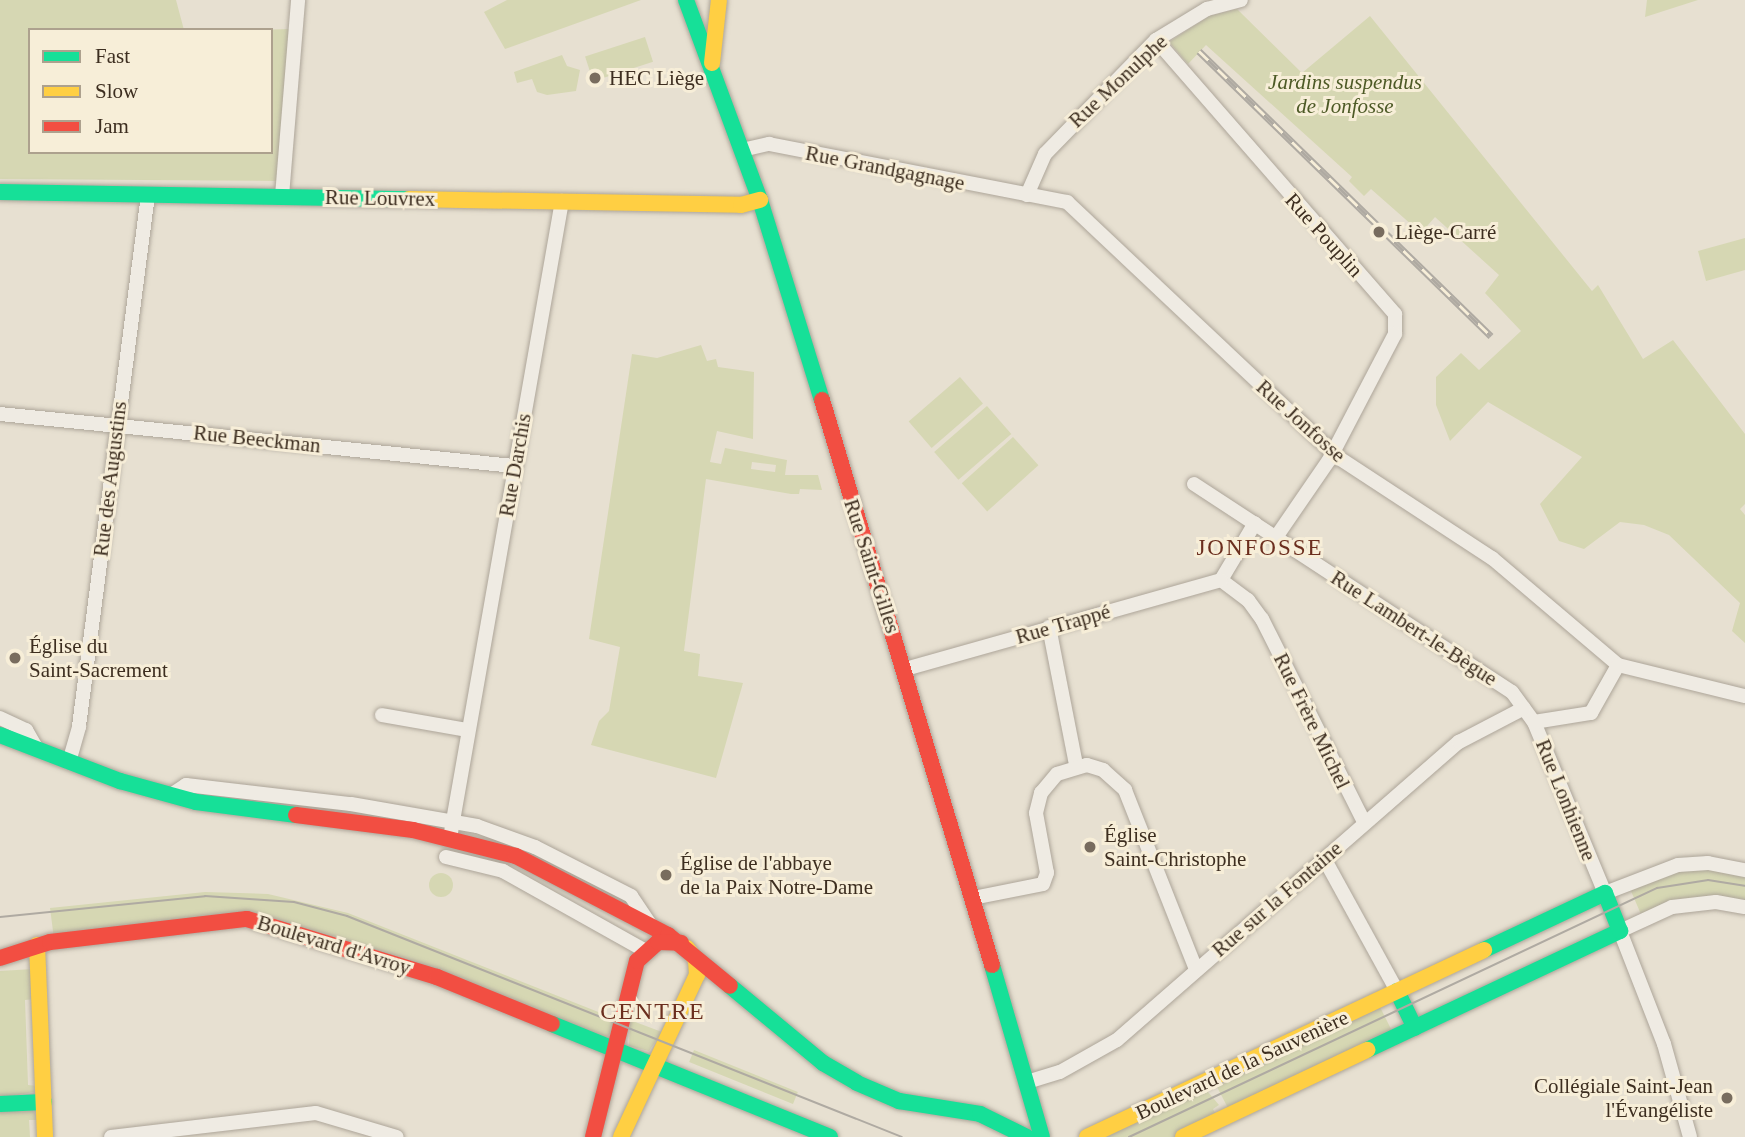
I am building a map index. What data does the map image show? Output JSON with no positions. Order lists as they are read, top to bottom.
{
  "streets": {
    "street": [
      "Rue Monulphe",
      "Rue Grandgagnage",
      "Rue Louvrex",
      "Rue Pouplin",
      "Rue Jonfosse",
      "Rue Beeckman",
      "Rue Darchis",
      "Rue des Augustins",
      "Rue Saint-Gilles",
      "Rue Trappé",
      "Rue Lambert-le-Bègue",
      "Rue Frère Michel",
      "Rue Lonhienne",
      "Rue sur la Fontaine",
      "Boulevard d'Avroy",
      "Boulevard de la Sauvenière"
    ]
  },
  "crossings": [
    ["Rue Monulphe", "Rue Grandgagnage"],
    ["Rue Monulphe", "Rue Pouplin"],
    ["Rue Monulphe", "Rue Jonfosse"],
    ["Rue Grandgagnage", "Rue Jonfosse"],
    ["Rue Grandgagnage", "Rue Saint-Gilles"],
    ["Rue Louvrex", "Rue Darchis"],
    ["Rue Louvrex", "Rue des Augustins"],
    ["Rue Louvrex", "Rue Saint-Gilles"],
    ["Rue Pouplin", "Rue Jonfosse"],
    ["Rue Pouplin", "Rue Lambert-le-Bègue"],
    ["Rue Beeckman", "Rue Darchis"],
    ["Rue Beeckman", "Rue des Augustins"],
    ["Rue Saint-Gilles", "Rue Trappé"],
    ["Rue Saint-Gilles", "Rue sur la Fontaine"],
    ["Rue Trappé", "Rue Frère Michel"],
    ["Rue Lambert-le-Bègue", "Rue Lonhienne"],
    ["Rue Lambert-le-Bègue", "Rue sur la Fontaine"],
    ["Rue Frère Michel", "Rue sur la Fontaine"],
    ["Rue Lonhienne", "Rue sur la Fontaine"],
    ["Rue Lonhienne", "Boulevard de la Sauvenière"]
  ],
  "districts": ["JONFOSSE", "CENTRE"],
  "parks": ["Jardins suspendus de Jonfosse"],
  "places": [
    "HEC Liège",
    "Liège-Carré",
    "Église du Saint-Sacrement",
    "Église Saint-Christophe",
    "Église de l'abbaye de la Paix Notre-Dame",
    "Collégiale Saint-Jean l'Évangéliste"
  ],
  "legend": ["Fast", "Slow", "Jam"]
}
